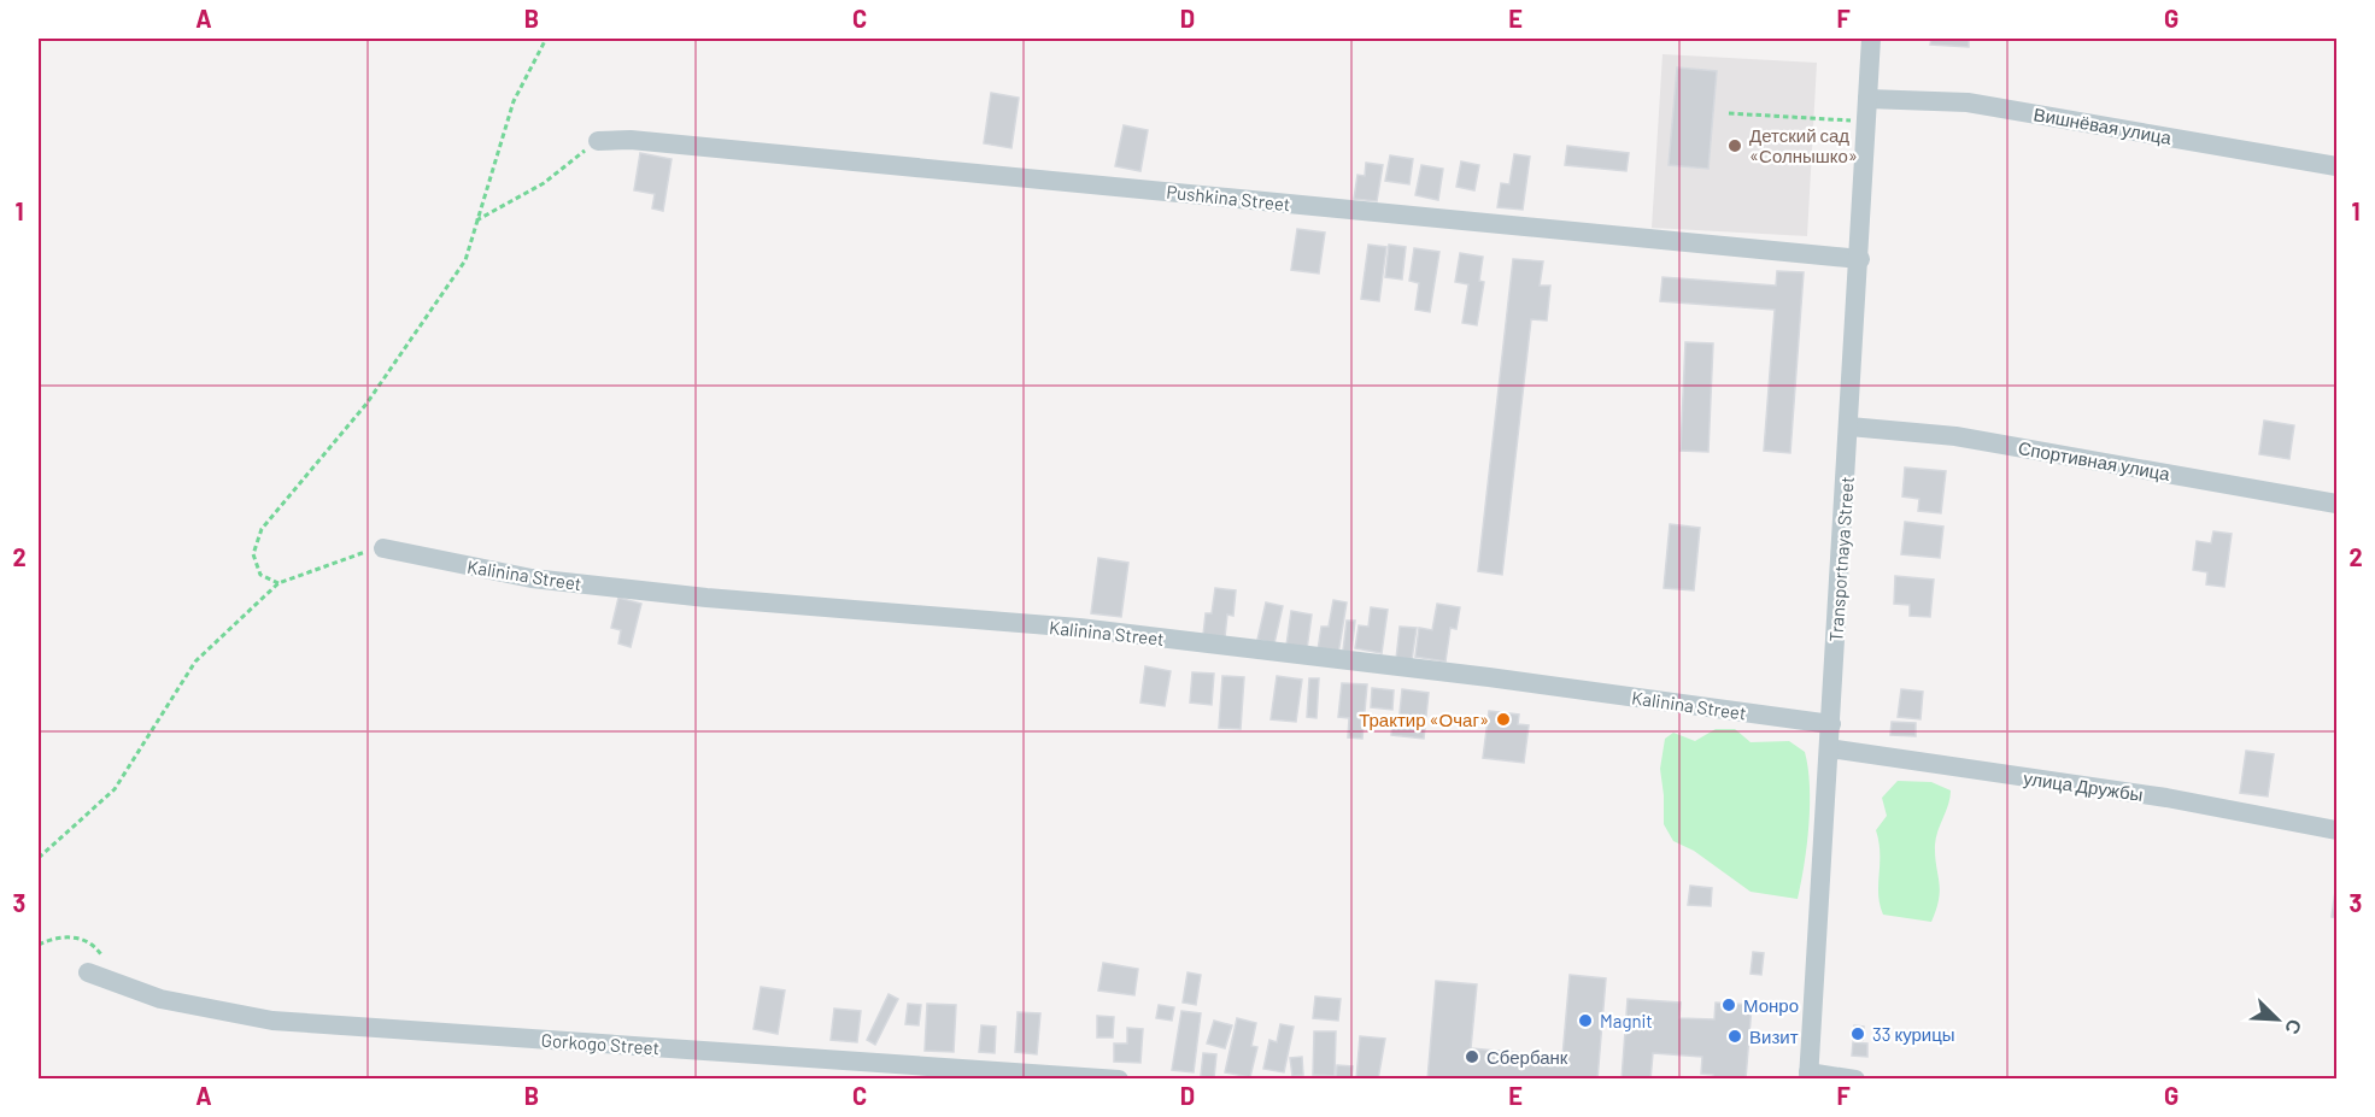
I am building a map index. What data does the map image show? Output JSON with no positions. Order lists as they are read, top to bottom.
{
  "streets": {
    "street": [
      "Вишнёвая улица",
      "Pushkina Street",
      "Спортивная улица",
      "Transportnaya Street",
      "Kalinina Street",
      "улица Дружбы",
      "Gorkogo Street"
    ]
  },
  "crossings": [
    ["Вишнёвая улица", "Transportnaya Street"],
    ["Pushkina Street", "Transportnaya Street"],
    ["Спортивная улица", "Transportnaya Street"],
    ["Transportnaya Street", "Kalinina Street"],
    ["Transportnaya Street", "улица Дружбы"]
  ],
  "places": [
    "Детский сад «Солнышко»",
    "Трактир «Очаг»",
    "Монро",
    "Magnit",
    "33 курицы",
    "Визит",
    "Сбербанк"
  ],
  "north": "bottom right",
  "grid": {
    "columns": [
      "A",
      "B",
      "C",
      "D",
      "E",
      "F",
      "G"
    ],
    "rows": ["1", "2", "3"]
  }
}
